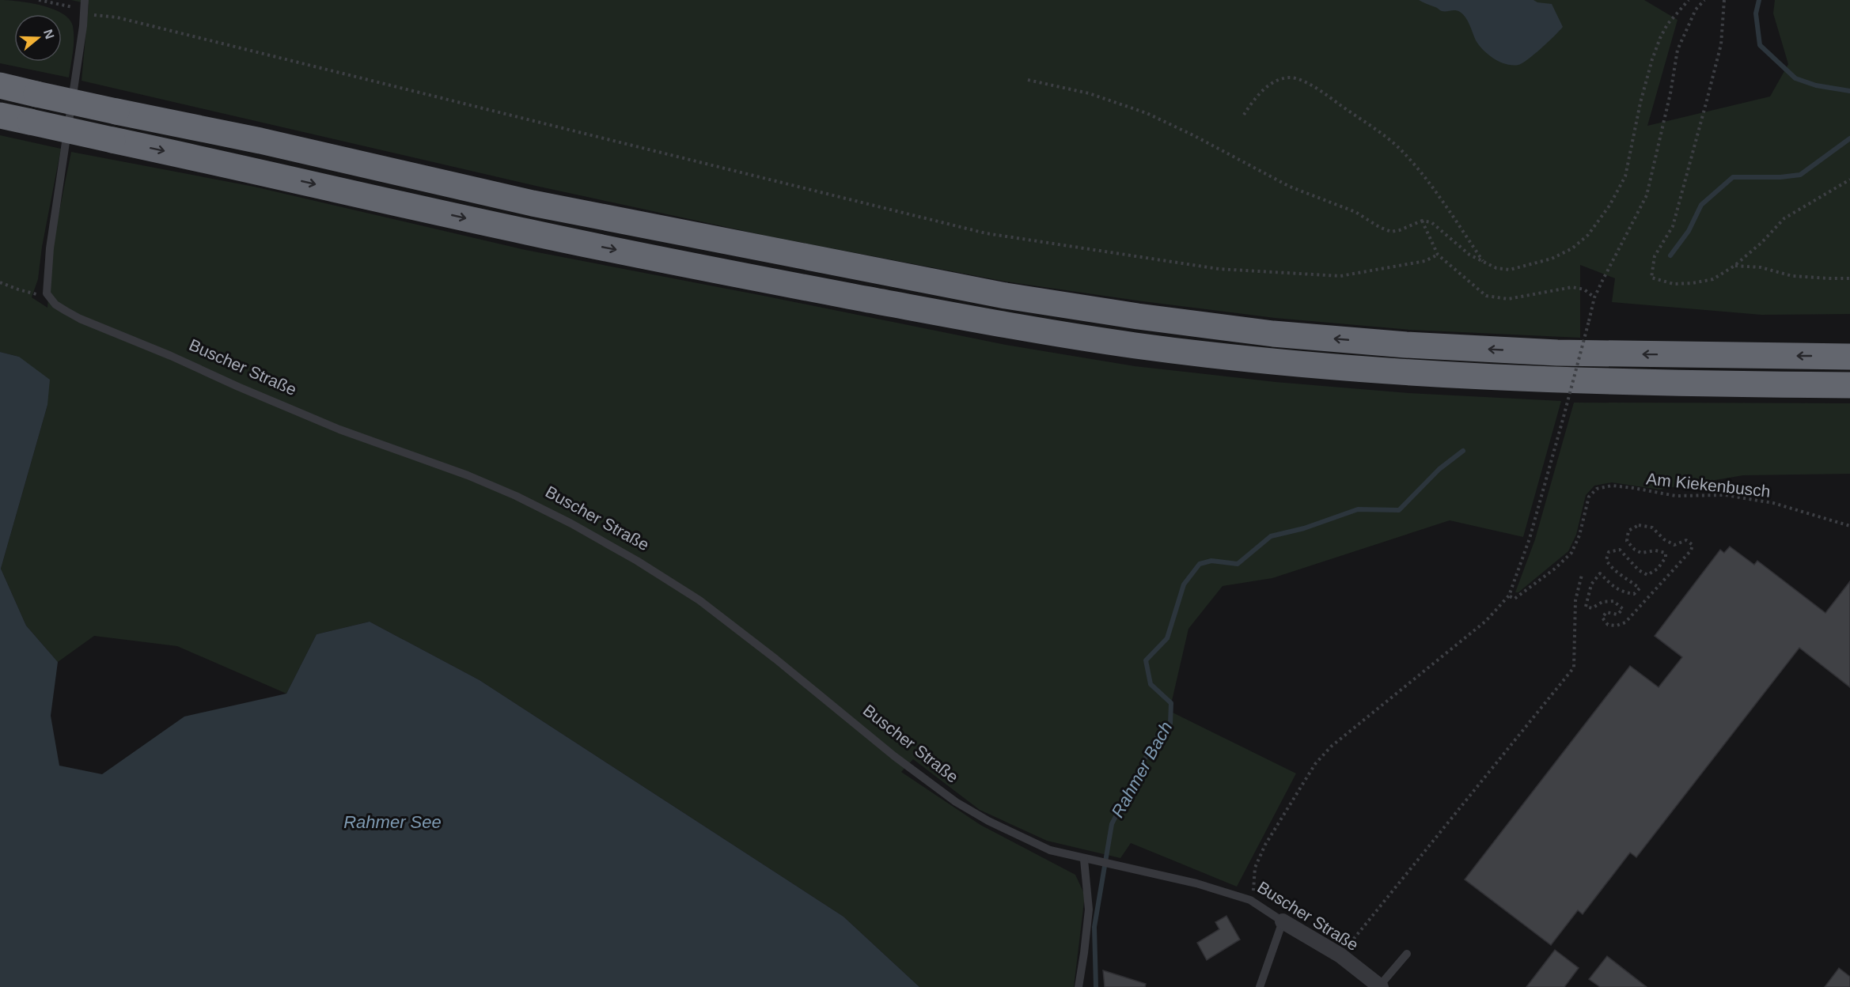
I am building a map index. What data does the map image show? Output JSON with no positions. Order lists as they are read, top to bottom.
{
  "streets": {
    "street": ["Buscher Straße"],
    "path": ["Am Kiekenbusch"]
  },
  "water": ["Rahmer Bach", "Rahmer See"],
  "north": "right"
}
